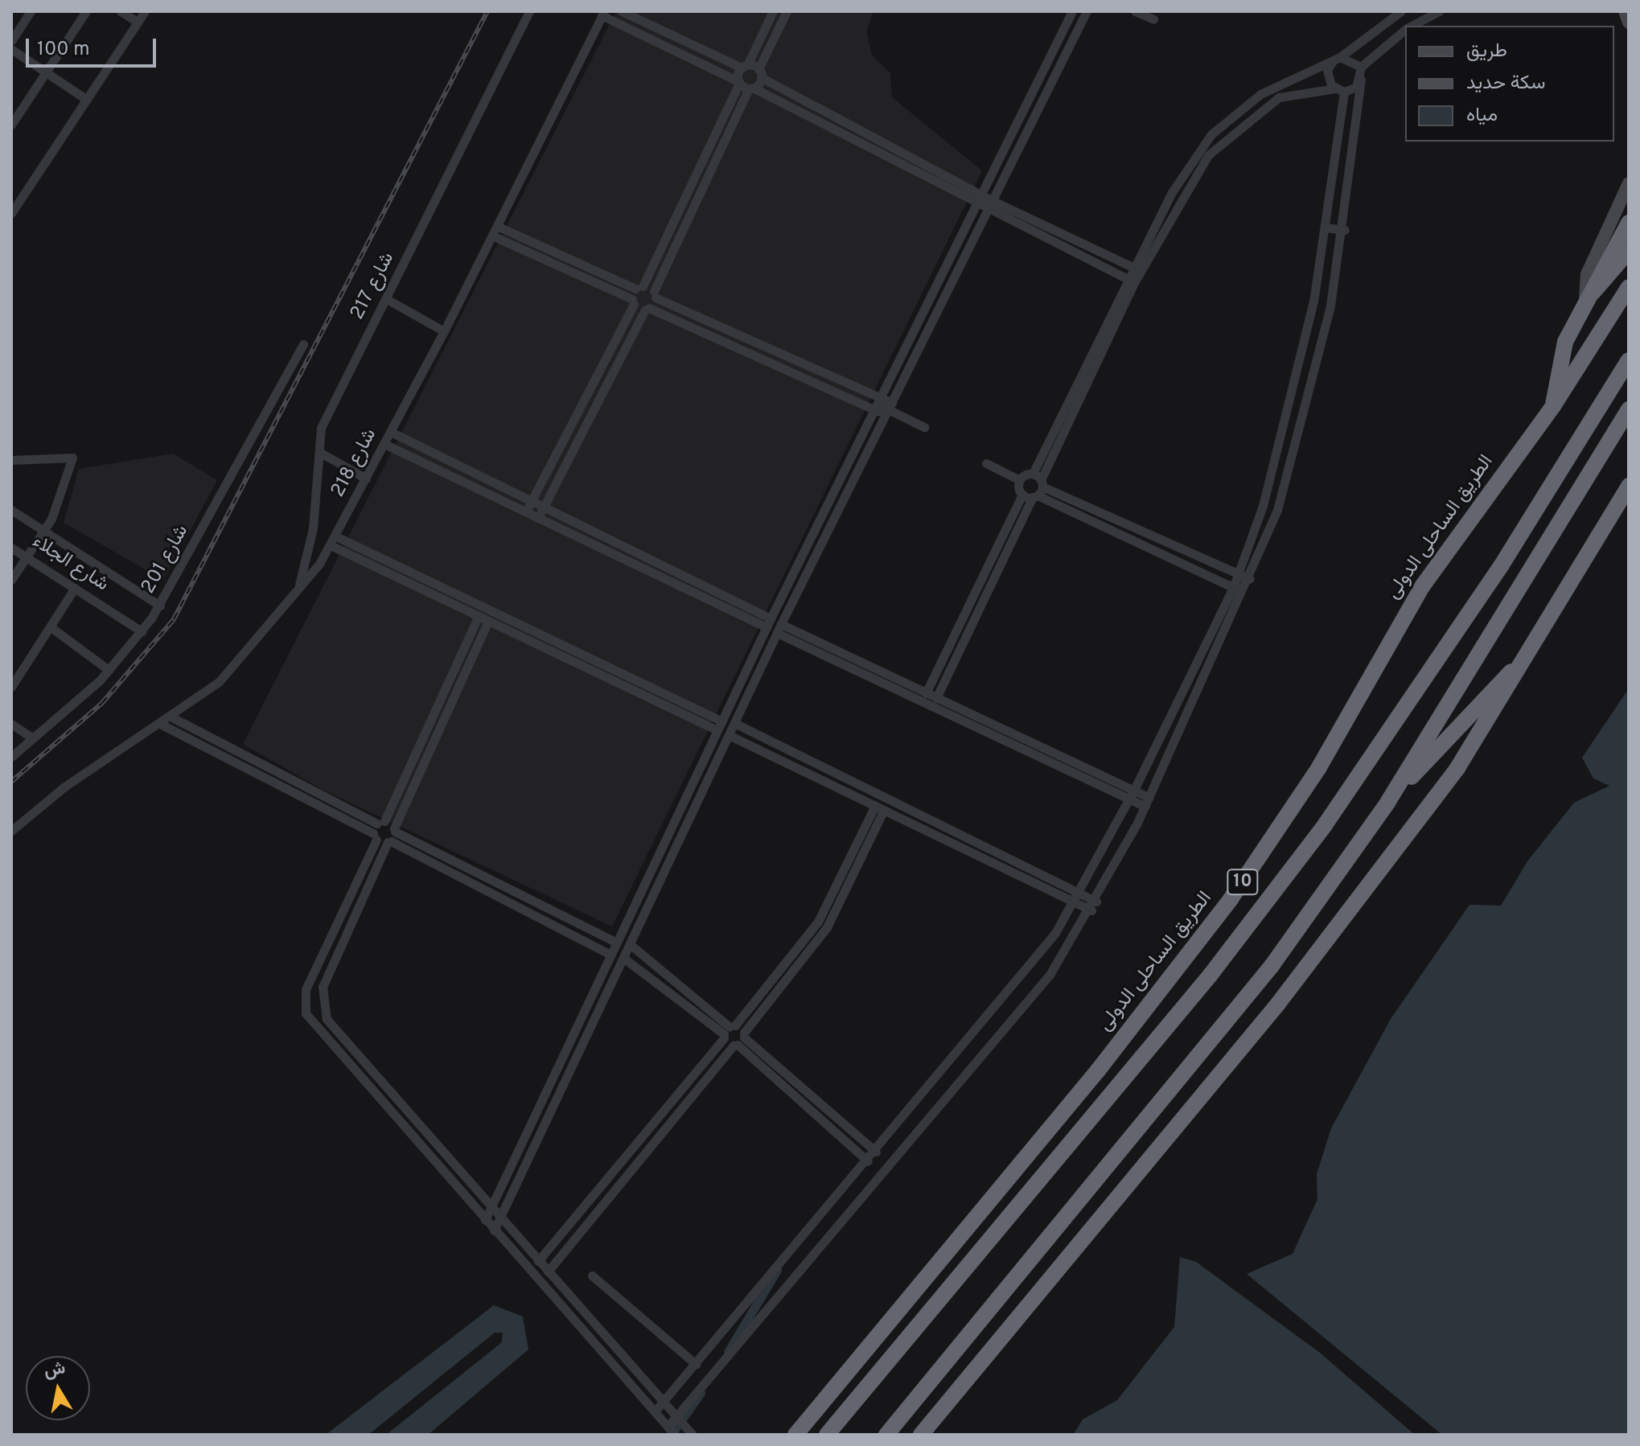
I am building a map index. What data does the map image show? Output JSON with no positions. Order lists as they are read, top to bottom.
{
  "streets": {
    "highway": ["الطريق الساحلى الدولى", "10"],
    "street": [
      "شارع 217",
      "شارع 218",
      "شارع 201",
      "شارع الجلاء"
    ]
  },
  "crossings": [
    ["شارع 217", "شارع 218"],
    ["شارع 201", "شارع الجلاء"]
  ],
  "legend": ["طريق", "سكة حديد", "مياه"],
  "scale_bar": "100 m",
  "north": "top"
}
